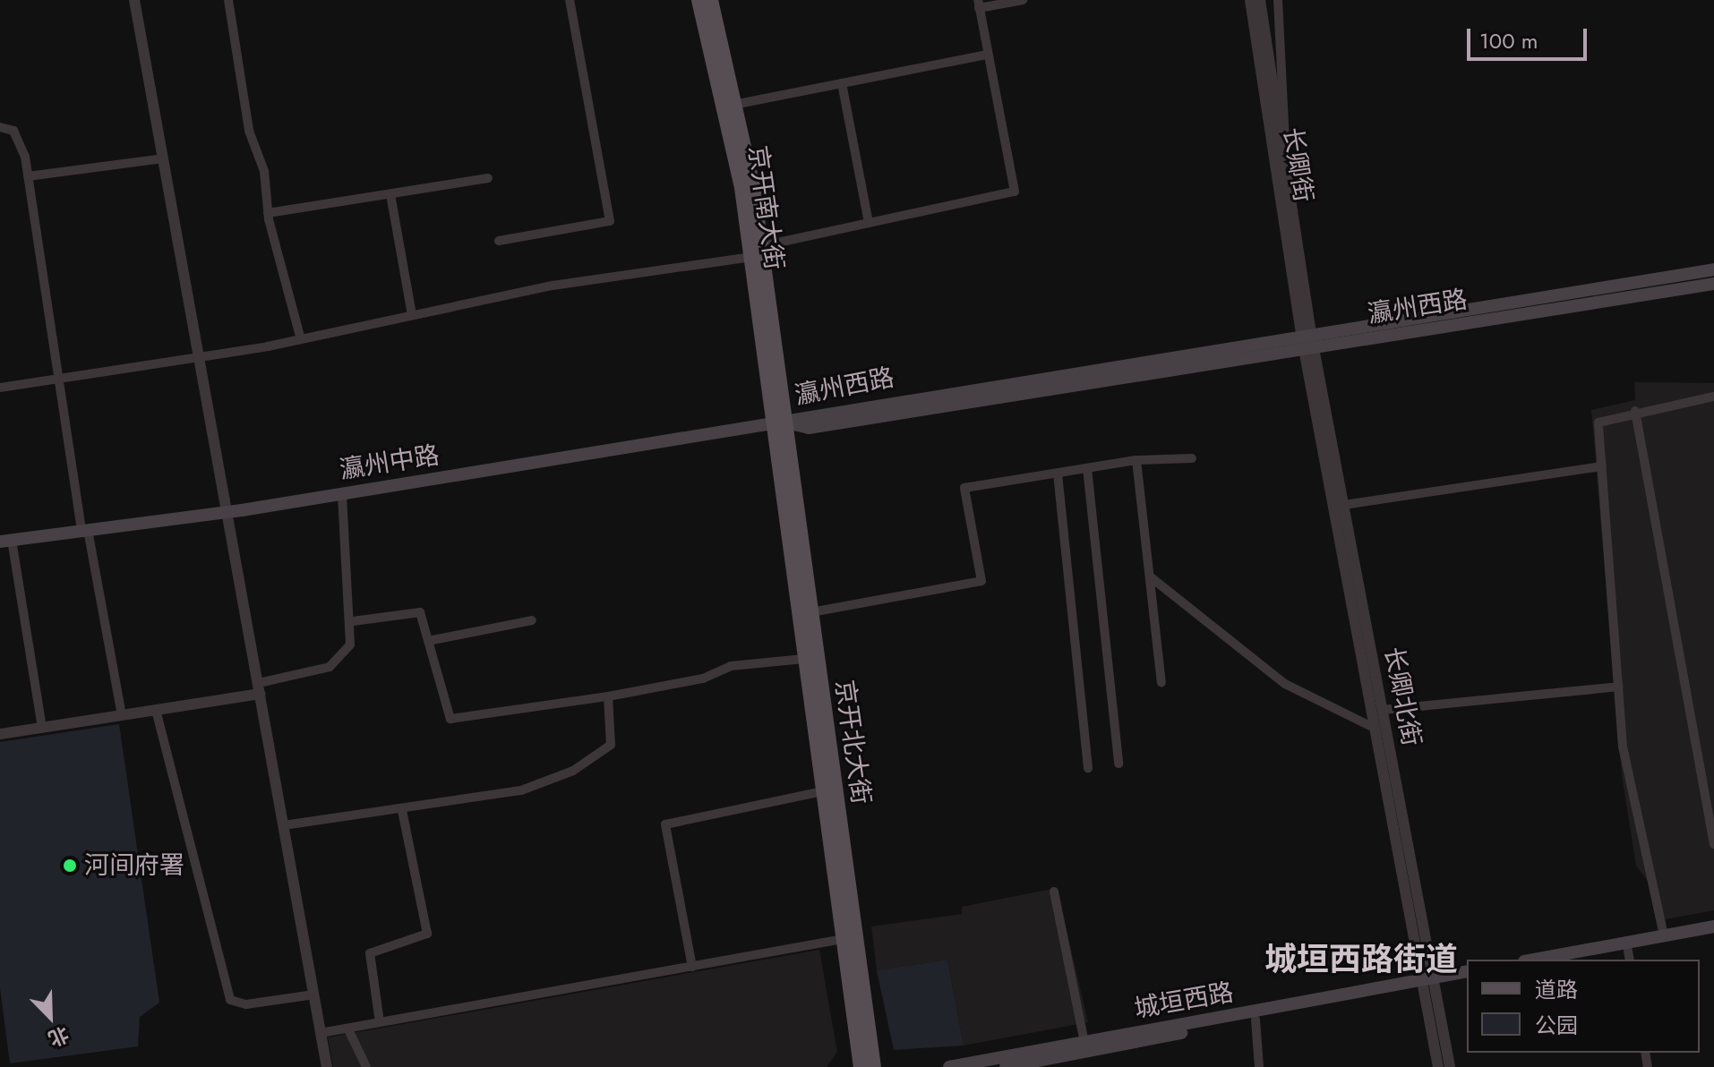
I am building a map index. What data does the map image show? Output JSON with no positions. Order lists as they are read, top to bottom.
{
  "streets": {
    "main road": [
      "京开南大街",
      "瀛州西路",
      "瀛州中路",
      "京开北大街",
      "城垣西路"
    ],
    "street": ["长卿街", "长卿北街"]
  },
  "crossings": [
    ["长卿街", "瀛州西路"],
    ["长卿街", "长卿北街"],
    ["京开南大街", "瀛州西路"],
    ["京开南大街", "瀛州中路"],
    ["京开南大街", "京开北大街"],
    ["瀛州西路", "瀛州中路"],
    ["瀛州西路", "长卿北街"],
    ["瀛州西路", "京开北大街"],
    ["瀛州中路", "京开北大街"],
    ["长卿北街", "城垣西路"]
  ],
  "districts": ["城垣西路街道"],
  "places": ["河间府署"],
  "legend": ["道路", "公园"],
  "scale_bar": "100 m",
  "north": "bottom right"
}
